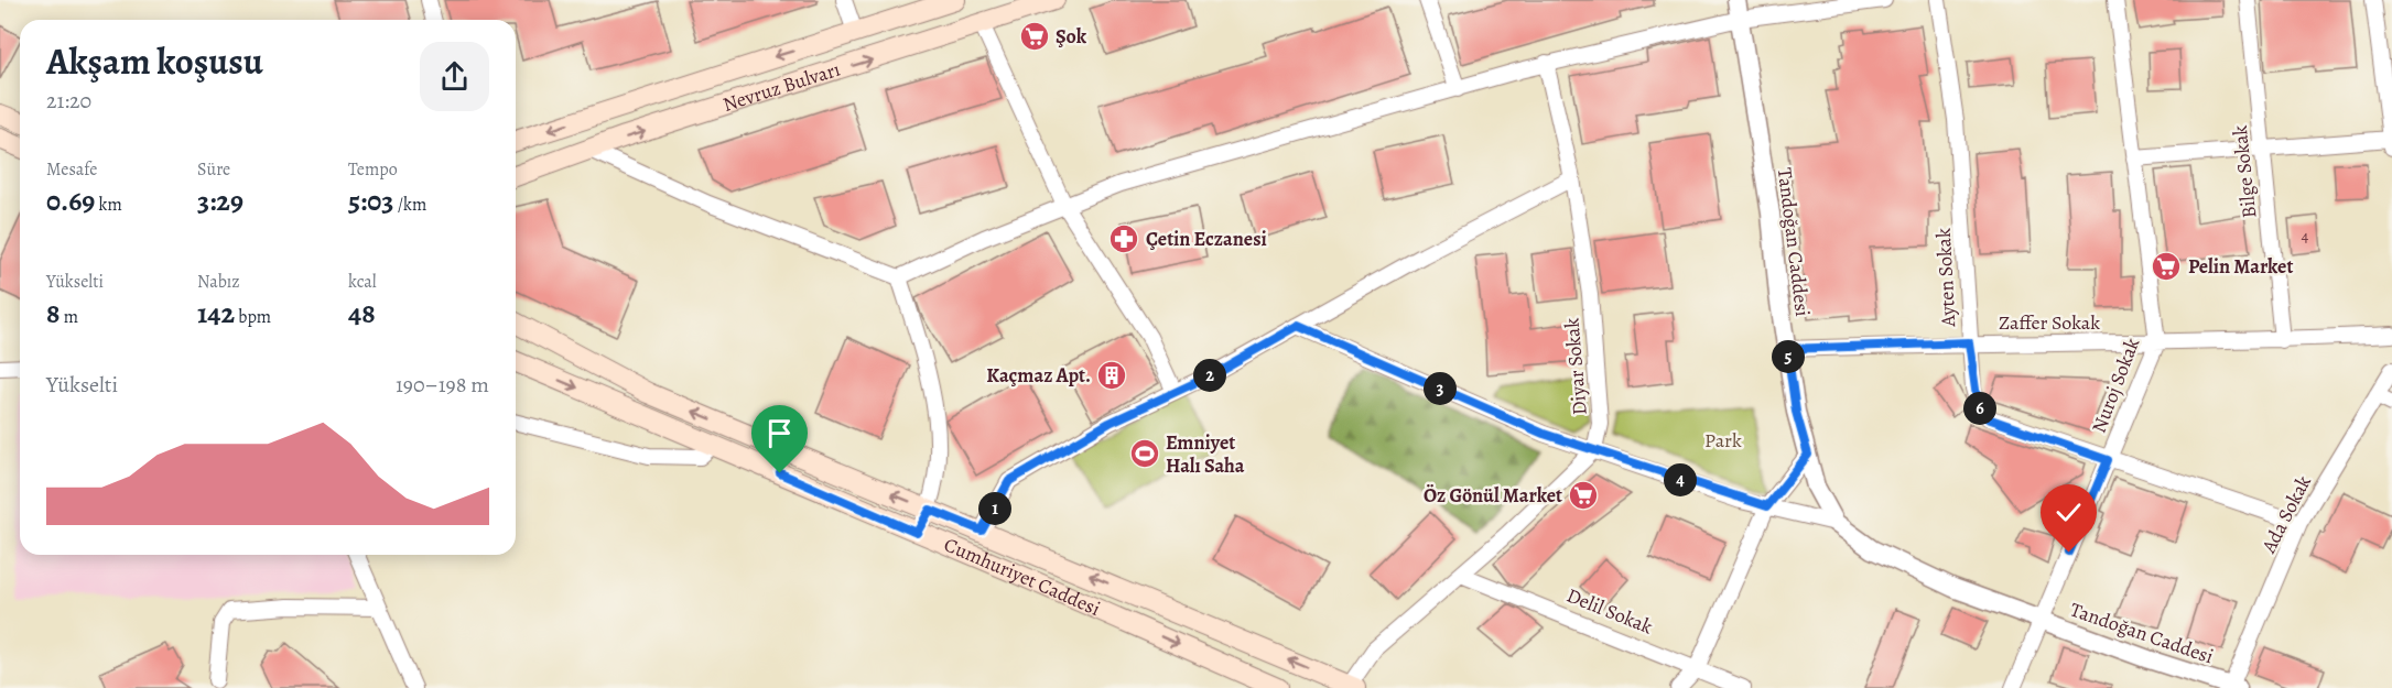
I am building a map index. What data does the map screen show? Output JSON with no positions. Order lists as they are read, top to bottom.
{
  "streets": {
    "main road": ["Nevruz Bulvarı", "Cumhuriyet Caddesi"],
    "street": [
      "Bilge Sokak",
      "Tandoğan Caddesi",
      "Ayten Sokak",
      "Zaffer Sokak",
      "Diyar Sokak",
      "Nuroj Sokak",
      "Ada Sokak",
      "Delil Sokak"
    ]
  },
  "crossings": [
    ["Bilge Sokak", "Zaffer Sokak"],
    ["Tandoğan Caddesi", "Zaffer Sokak"],
    ["Tandoğan Caddesi", "Nuroj Sokak"],
    ["Tandoğan Caddesi", "Ada Sokak"],
    ["Ayten Sokak", "Zaffer Sokak"],
    ["Ayten Sokak", "Nuroj Sokak"],
    ["Ayten Sokak", "Ada Sokak"],
    ["Zaffer Sokak", "Nuroj Sokak"]
  ],
  "parks": ["Park"],
  "places": {
    "supermarket": ["Şok", "Pelin Market", "Öz Gönül Market"],
    "pharmacy": ["Çetin Eczanesi"],
    "building": ["Kaçmaz Apt."],
    "sports": ["Emniyet Halı Saha"]
  },
  "house_numbers": ["4"],
  "page": {
    "heading": ["Akşam koşusu", "21:20"],
    "stats": [
      ["Mesafe", "0.69 km"],
      ["Süre", "3:29"],
      ["Tempo", "5:03 /km"],
      ["Yükselti", "8 m"],
      ["Nabız", "142 bpm"],
      ["kcal", "48"]
    ],
    "pins": [
      "5",
      "2",
      "3",
      "6",
      "4",
      "1"
    ],
    "chart": ["Yükselti", "190–198 m"]
  }
}
